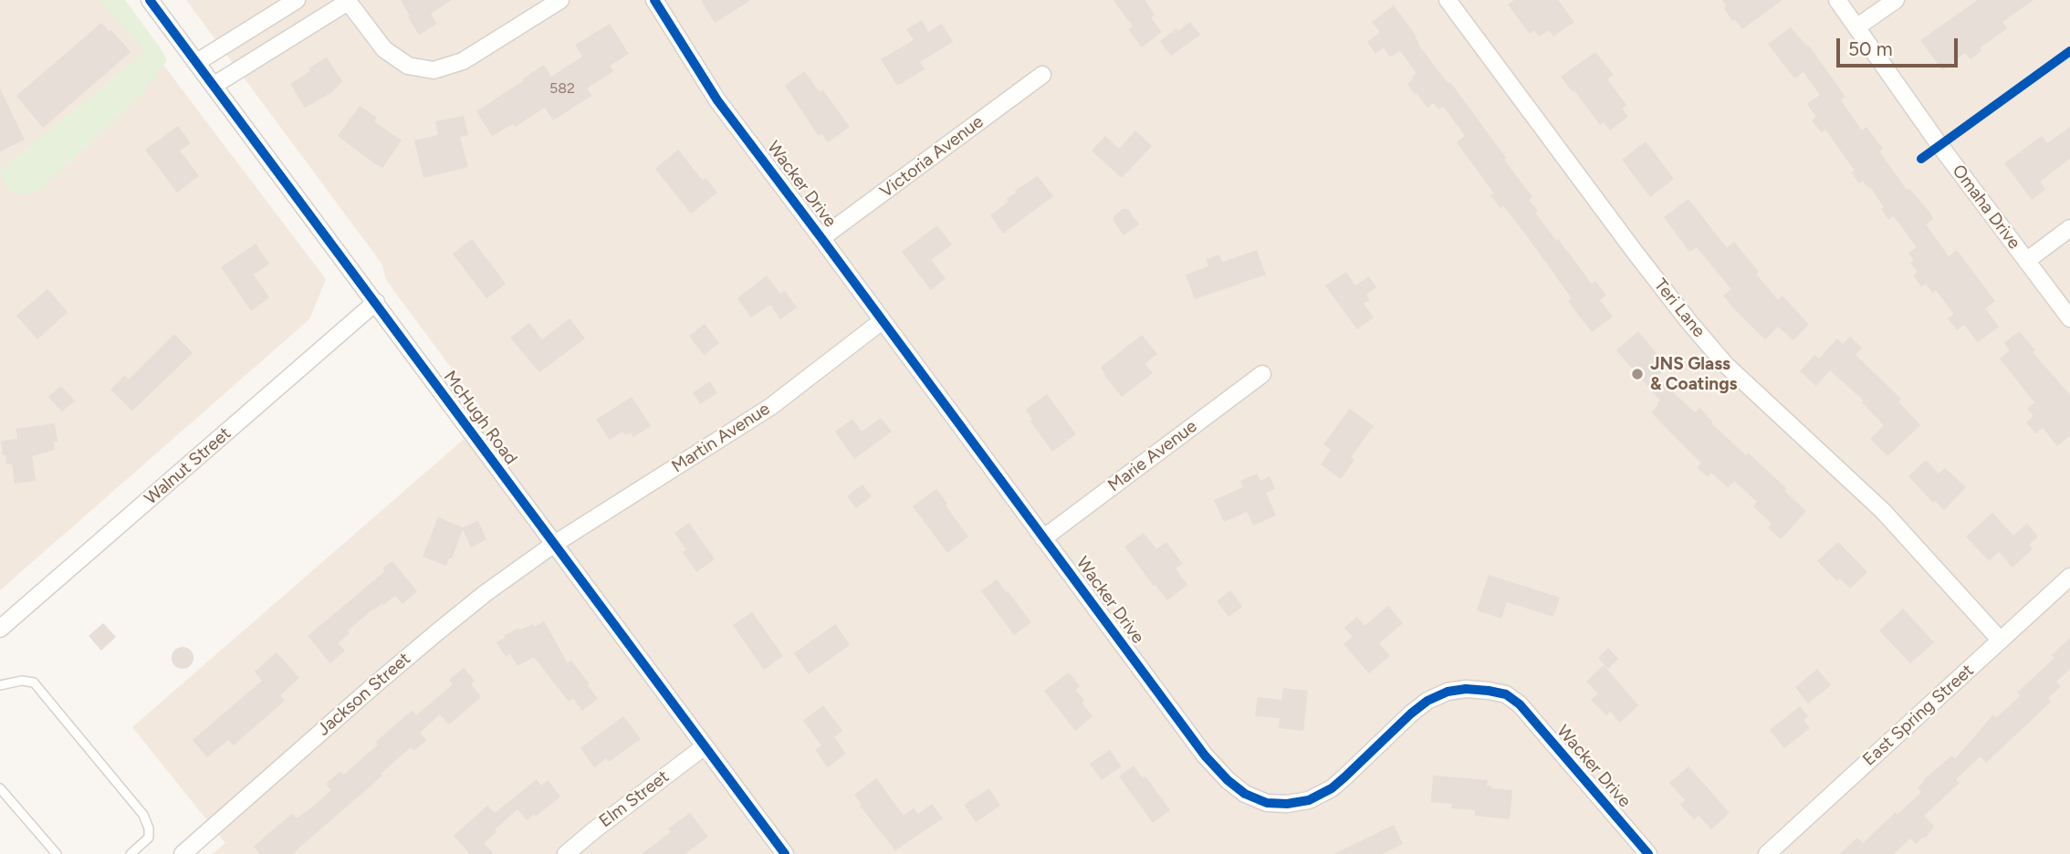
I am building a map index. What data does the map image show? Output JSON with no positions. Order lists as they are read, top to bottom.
{
  "streets": {
    "street": [
      "Victoria Avenue",
      "Wacker Drive",
      "Omaha Drive",
      "Teri Lane",
      "McHugh Road",
      "Martin Avenue",
      "Marie Avenue",
      "Walnut Street",
      "Jackson Street",
      "East Spring Street",
      "Elm Street"
    ]
  },
  "crossings": [
    ["Victoria Avenue", "Wacker Drive"],
    ["Wacker Drive", "Martin Avenue"],
    ["Wacker Drive", "Marie Avenue"],
    ["Teri Lane", "East Spring Street"],
    ["McHugh Road", "Martin Avenue"],
    ["McHugh Road", "Walnut Street"],
    ["McHugh Road", "Jackson Street"],
    ["McHugh Road", "Elm Street"],
    ["Martin Avenue", "Jackson Street"]
  ],
  "places": ["JNS Glass & Coatings"],
  "house_numbers": ["582"],
  "scale_bar": "50 m"
}
